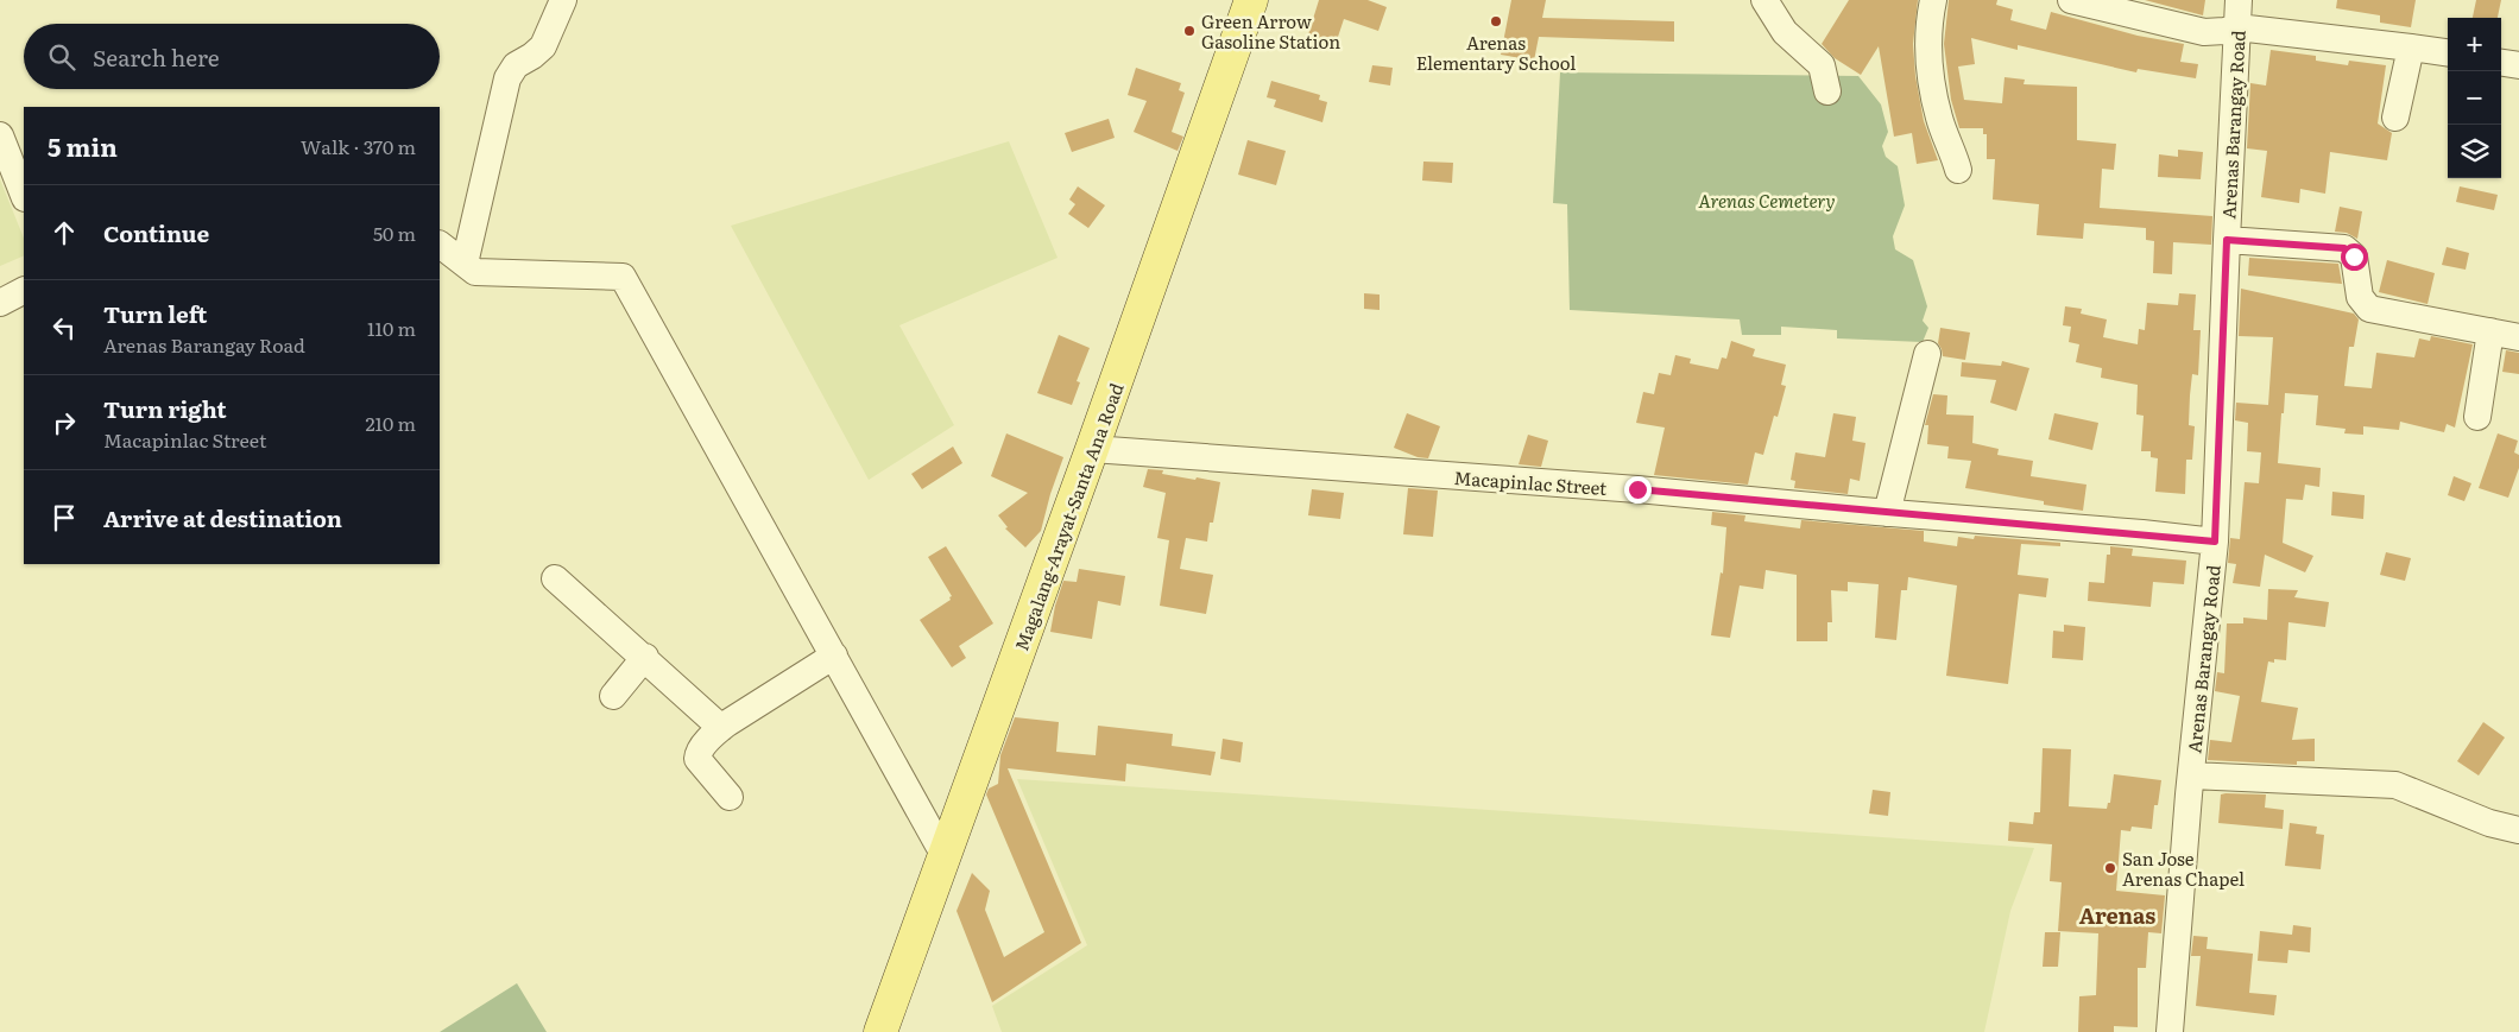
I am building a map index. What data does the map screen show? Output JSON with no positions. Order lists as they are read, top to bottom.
{
  "streets": {
    "main road": ["Magalang-Arayat-Santa Ana Road"],
    "street": ["Arenas Barangay Road", "Macapinlac Street"]
  },
  "crossings": [
    ["Arenas Barangay Road", "Macapinlac Street"],
    ["Macapinlac Street", "Magalang-Arayat-Santa Ana Road"]
  ],
  "districts": ["Arenas"],
  "parks": ["Arenas Cemetery"],
  "places": ["Arenas Elementary School", "Green Arrow Gasoline Station", "San Jose Arenas Chapel"],
  "page": {
    "map_buttons": ["+", "−"],
    "search": "Search here",
    "heading": ["5 min", "Walk · 370 m"],
    "list": [
      ["Continue", "50 m"],
      ["Turn left", "Arenas Barangay Road", "110 m"],
      ["Turn right", "Macapinlac Street", "210 m"],
      "Arrive at destination"
    ]
  }
}
